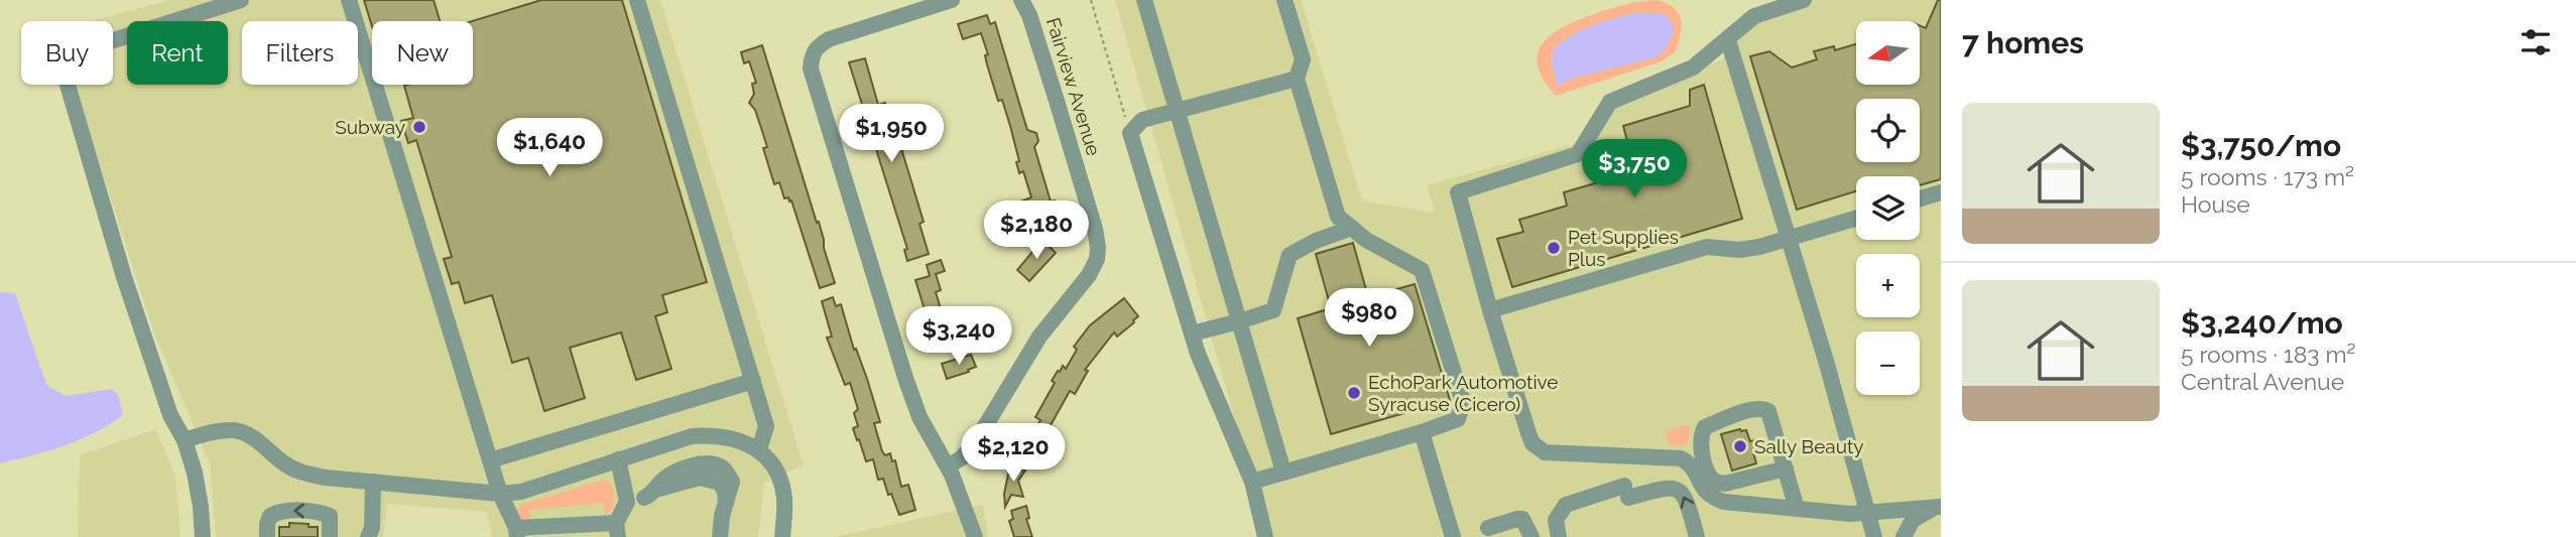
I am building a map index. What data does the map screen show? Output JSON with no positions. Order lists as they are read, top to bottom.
{
  "streets": {
    "street": ["Fairview Avenue"]
  },
  "places": [
    "Subway",
    "Pet Supplies Plus",
    "EchoPark Automotive Syracuse (Cicero)",
    "Sally Beauty"
  ],
  "north": "left",
  "page": {
    "heading": "7 homes",
    "map_buttons": ["+", "−"],
    "chip": [
      "Buy",
      "Rent",
      "Filters",
      "New"
    ],
    "list": [
      {
        "name": "$3,750/mo",
        "note": "5 rooms · 173 m² · House"
      },
      {
        "name": "$3,240/mo",
        "note": "5 rooms · 183 m² · Central Avenue"
      }
    ],
    "price": [
      "$1,950",
      "$1,640",
      "$3,750",
      "$2,180",
      "$980",
      "$3,240",
      "$2,120"
    ]
  }
}
